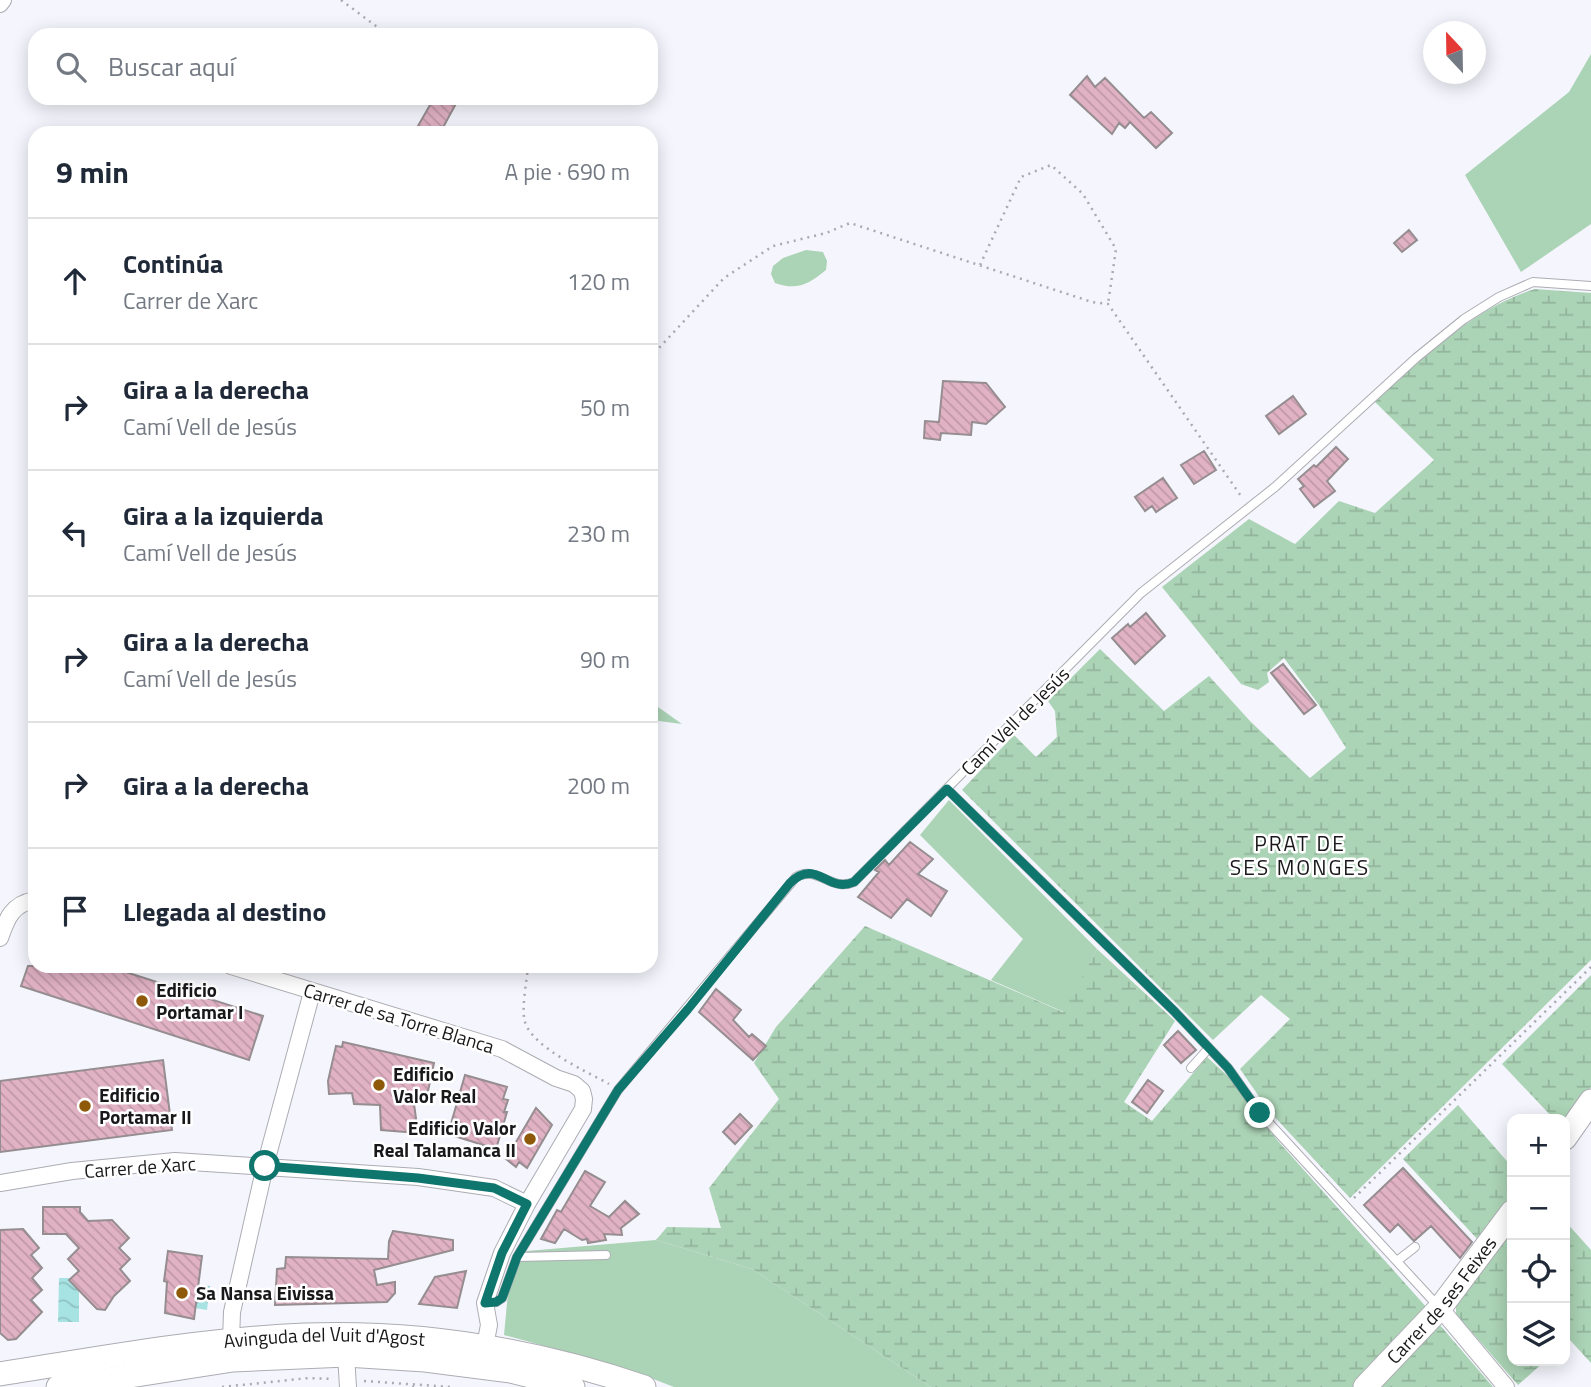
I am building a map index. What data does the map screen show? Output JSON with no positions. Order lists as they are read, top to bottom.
{
  "streets": {
    "street": [
      "Carrer de sa Torre Blanca",
      "Carrer de Xarc",
      "Carrer de ses Feixes",
      "Avinguda del Vuit d'Agost"
    ],
    "lane": ["Camí Vell de Jesús"]
  },
  "crossings": [
    ["Carrer de sa Torre Blanca", "Carrer de Xarc"]
  ],
  "districts": ["PRAT DE SES MONGES"],
  "places": [
    "Edificio Portamar I",
    "Edificio Valor Real",
    "Edificio Portamar II",
    "Edificio Valor Real Talamanca II",
    "Sa Nansa Eivissa"
  ],
  "north": "top",
  "page": {
    "search": "Buscar aquí",
    "heading": ["9 min", "A pie · 690 m"],
    "list": [
      ["Continúa", "Carrer de Xarc", "120 m"],
      ["Gira a la derecha", "Camí Vell de Jesús", "50 m"],
      ["Gira a la izquierda", "Camí Vell de Jesús", "230 m"],
      ["Gira a la derecha", "Camí Vell de Jesús", "90 m"],
      ["Gira a la derecha", "200 m"],
      "Llegada al destino"
    ],
    "map_buttons": ["+", "−"]
  }
}
